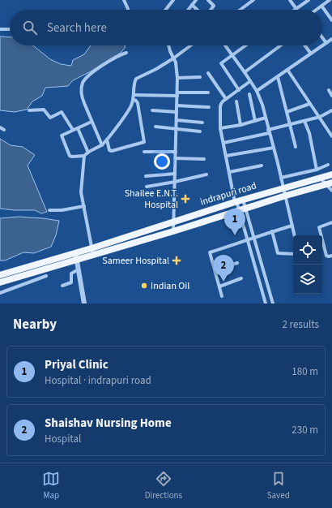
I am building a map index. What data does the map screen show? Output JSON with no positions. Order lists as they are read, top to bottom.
{
  "streets": {
    "main road": ["indrapuri road"]
  },
  "places": {
    "health": ["Shailee E.N.T. Hospital", "Sameer Hospital"],
    "other": ["Indian Oil"]
  },
  "page": {
    "search": "Search here",
    "pins": ["1", "2"],
    "heading": ["Nearby", "2 results"],
    "list": [
      {
        "mark": "1",
        "name": "Priyal Clinic",
        "note": "Hospital · indrapuri road",
        "value": "180 m"
      },
      {
        "mark": "2",
        "name": "Shaishav Nursing Home",
        "note": "Hospital",
        "value": "230 m"
      }
    ],
    "nav": ["Map", "Directions", "Saved"]
  }
}
